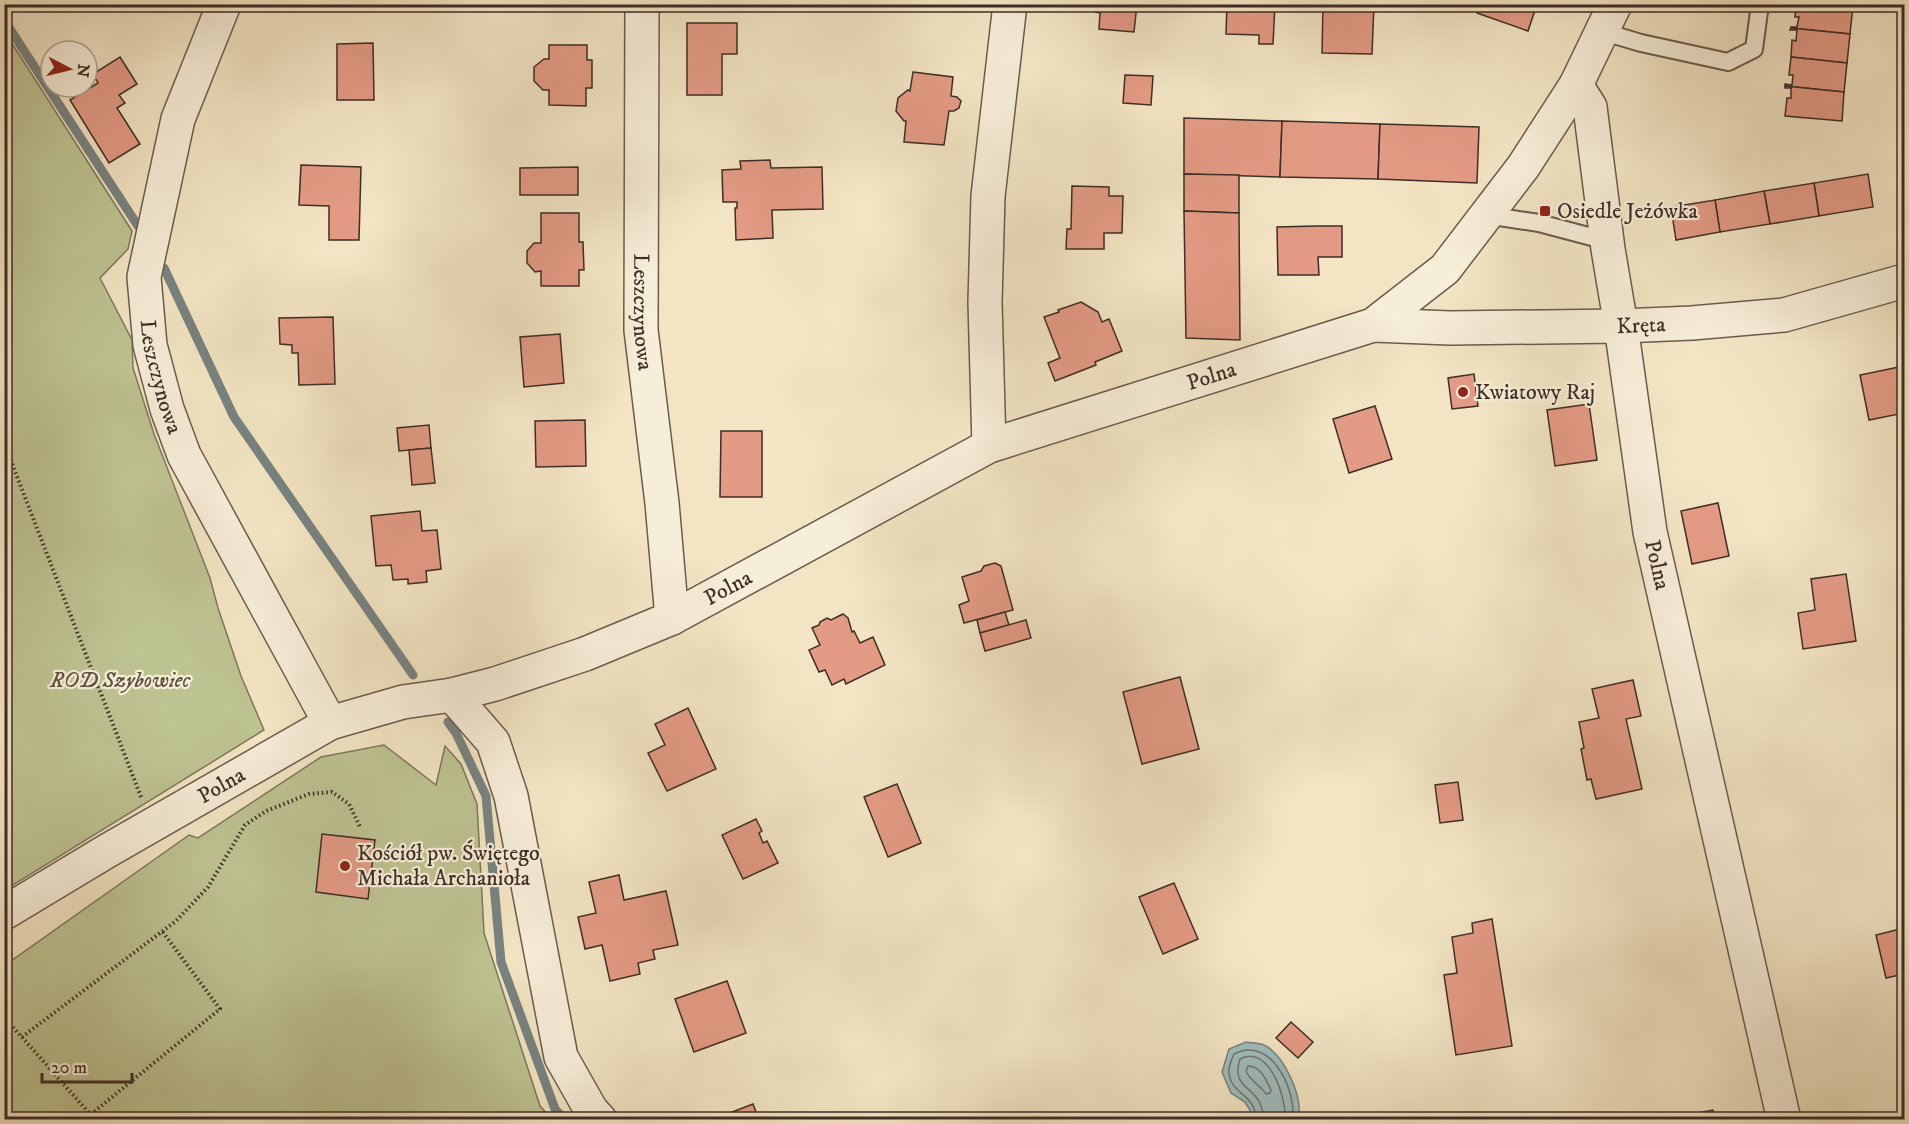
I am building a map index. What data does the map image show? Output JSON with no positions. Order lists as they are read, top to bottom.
{
  "streets": {
    "street": ["Leszczynowa", "Kręta", "Polna"]
  },
  "crossings": [
    ["Leszczynowa", "Polna"],
    ["Kręta", "Polna"]
  ],
  "parks": ["ROD Szybowiec"],
  "places": {
    "transit": ["Osiedle Jeżówka"],
    "other": ["Kwiatowy Raj", "Kościół pw. Świętego Michała Archanioła"]
  },
  "scale_bar": "20 m",
  "north": "right"
}
